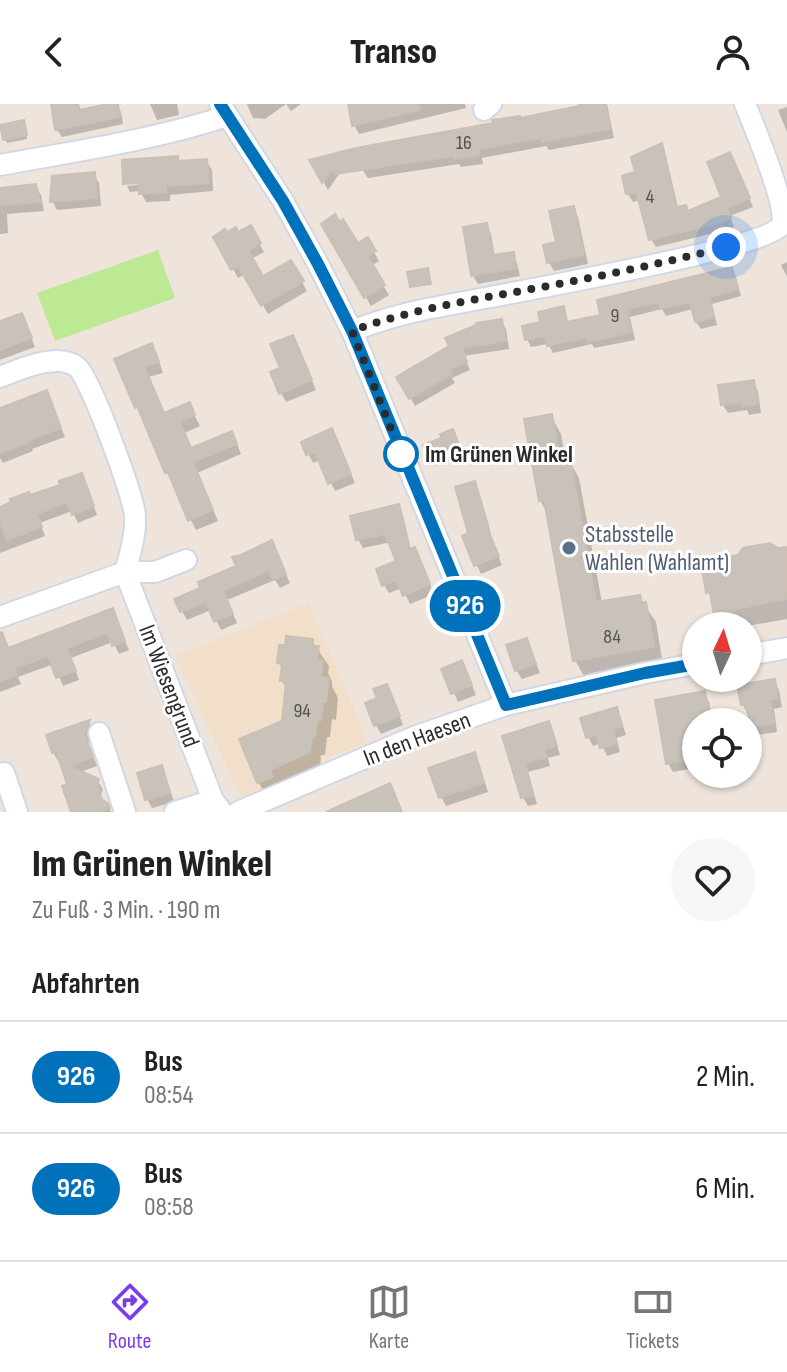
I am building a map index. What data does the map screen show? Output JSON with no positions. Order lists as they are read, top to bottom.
{
  "streets": {
    "street": ["Im Wiesengrund", "In den Haesen"]
  },
  "places": ["Im Grünen Winkel", "Stabsstelle Wahlen (Wahlamt)"],
  "lines": ["bus line 926"],
  "house_numbers": [
    "16",
    "4",
    "9",
    "84",
    "94"
  ],
  "north": "top",
  "page": {
    "header": "Transo",
    "on_map": "926",
    "heading": [
      ["Im Grünen Winkel", "Zu Fuß · 3 Min. · 190 m"],
      "Abfahrten"
    ],
    "list": [
      {
        "mark": "926",
        "name": "Bus",
        "note": "08:54",
        "value": "2 Min."
      },
      {
        "mark": "926",
        "name": "Bus",
        "note": "08:58",
        "value": "6 Min."
      }
    ],
    "tabs": ["Route", "Karte", "Tickets"]
  }
}
